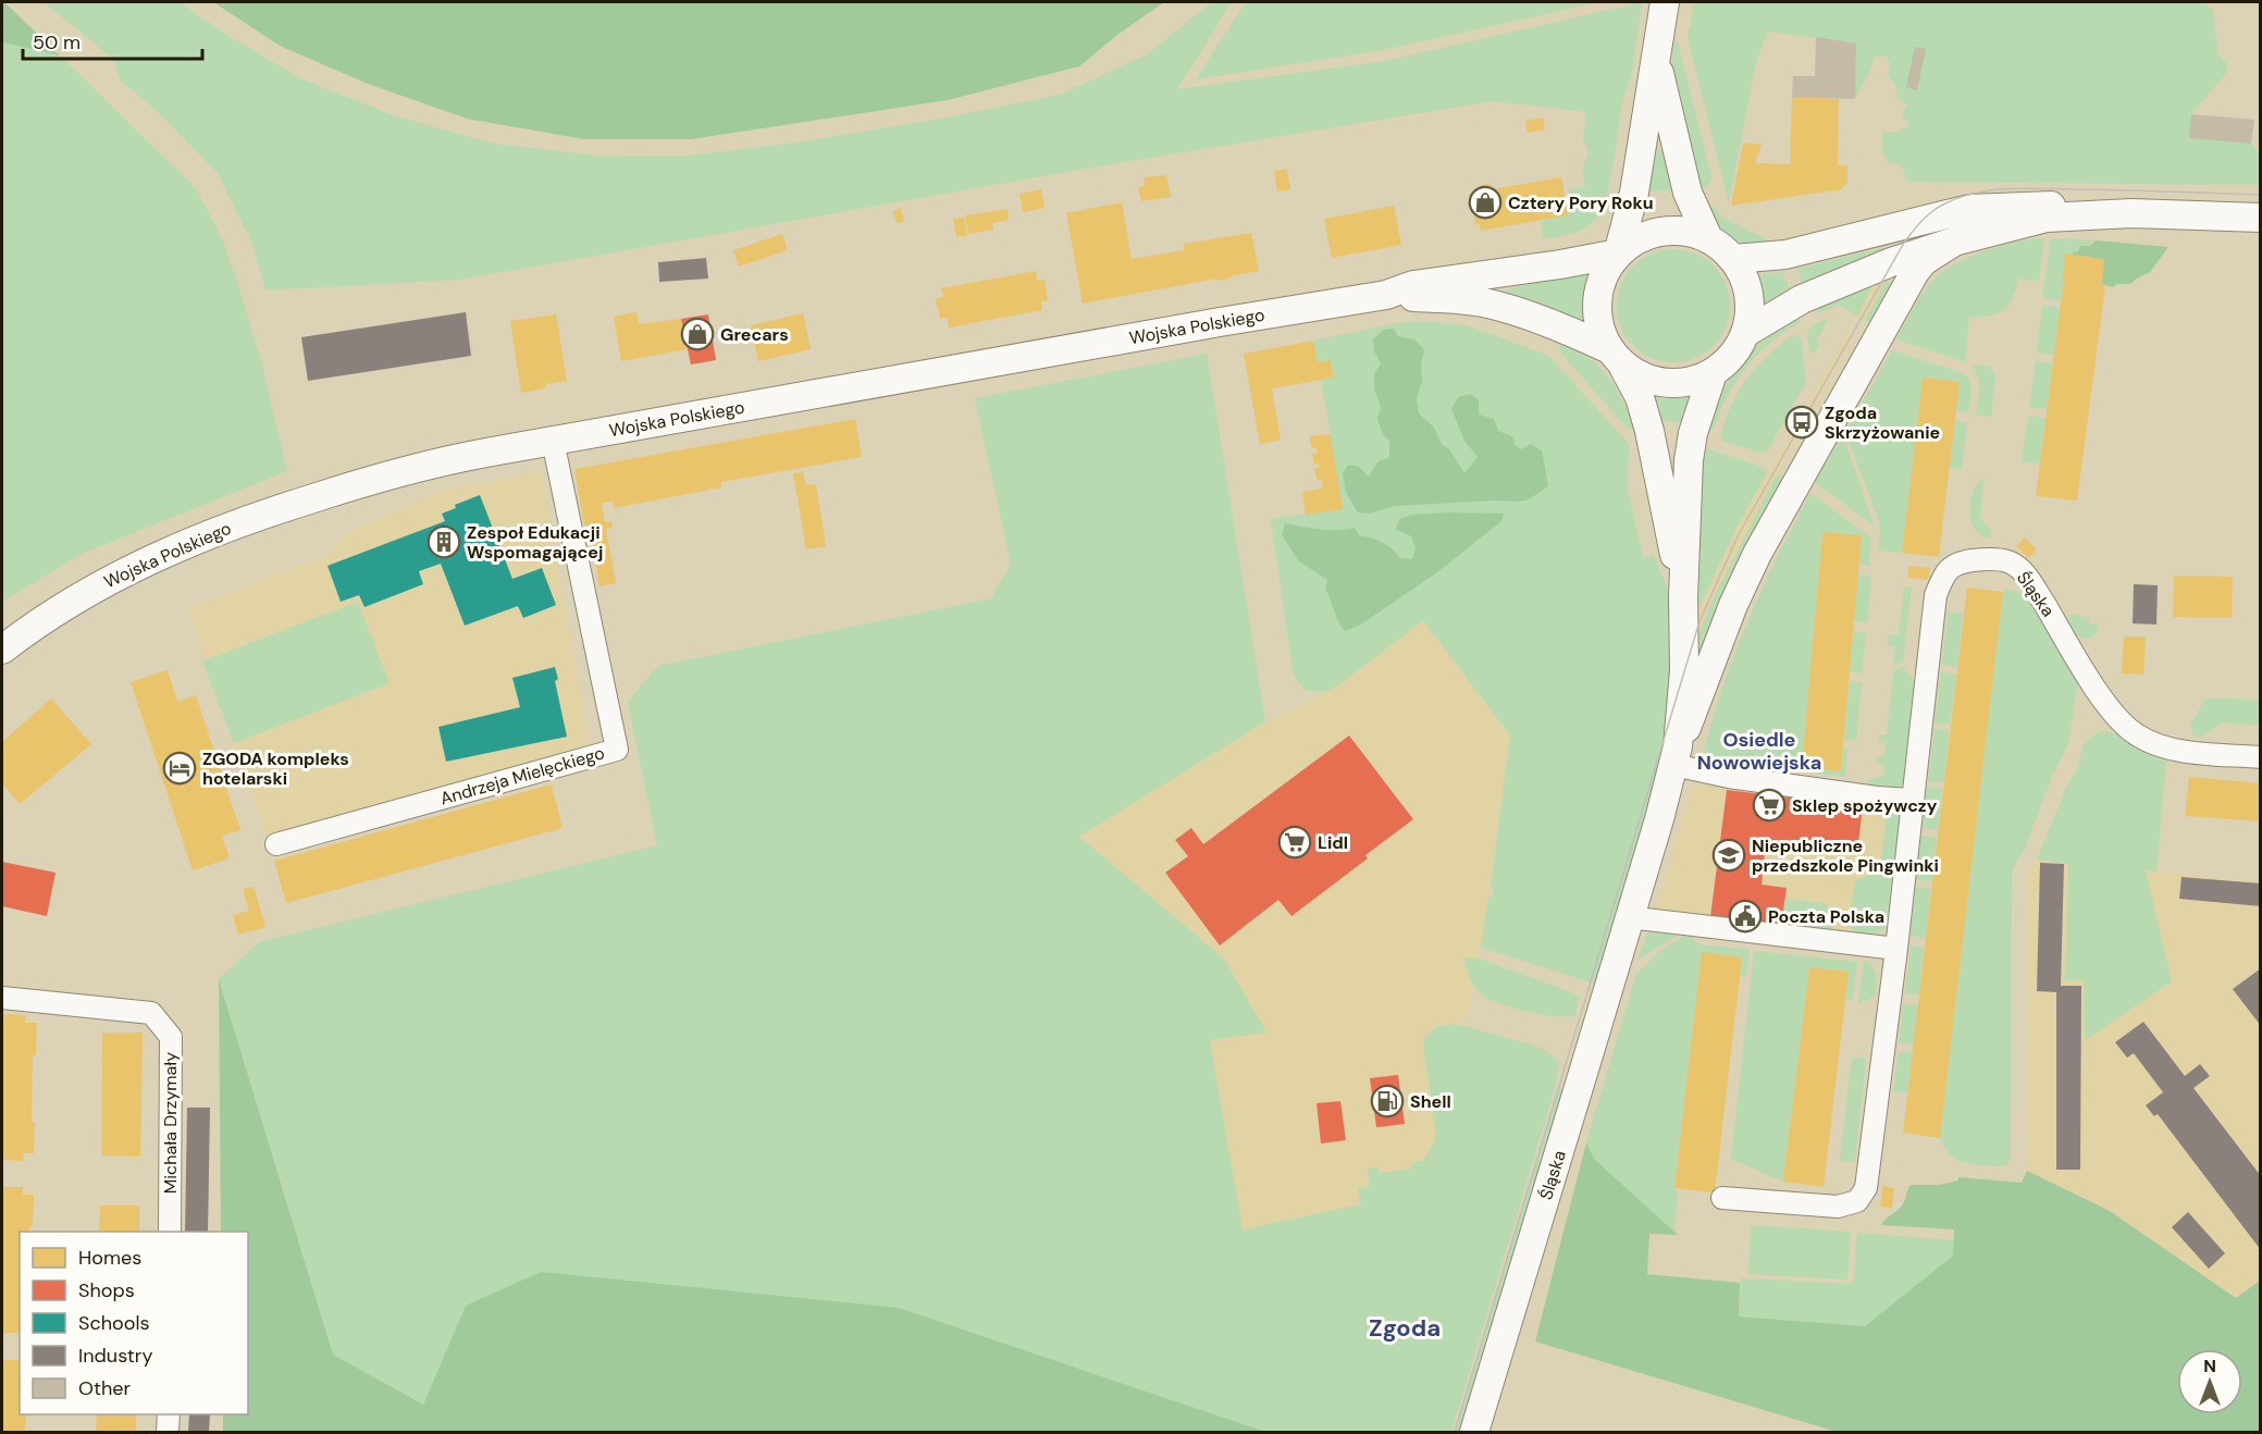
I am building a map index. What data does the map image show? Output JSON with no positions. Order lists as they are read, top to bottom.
{
  "streets": {
    "street": [
      "Wojska Polskiego",
      "Śląska",
      "Andrzeja Mielęckiego",
      "Michała Drzymały"
    ]
  },
  "crossings": [
    ["Wojska Polskiego", "Śląska"],
    ["Wojska Polskiego", "Andrzeja Mielęckiego"]
  ],
  "districts": ["Osiedle Nowowiejska", "Zgoda"],
  "places": {
    "shop": ["Cztery Pory Roku", "Grecars"],
    "bus stop": ["Zgoda Skrzyżowanie"],
    "building": ["Zespoł Edukacji Wspomagającej"],
    "hotel": ["ZGODA kompleks hotelarski"],
    "supermarket": ["Sklep spożywczy", "Lidl"],
    "school or university": ["Niepubliczne przedszkole Pingwinki"],
    "public building": ["Poczta Polska"],
    "fuel station": ["Shell"]
  },
  "legend": [
    "Homes",
    "Shops",
    "Schools",
    "Industry",
    "Other"
  ],
  "scale_bar": "50 m",
  "north": "top"
}
